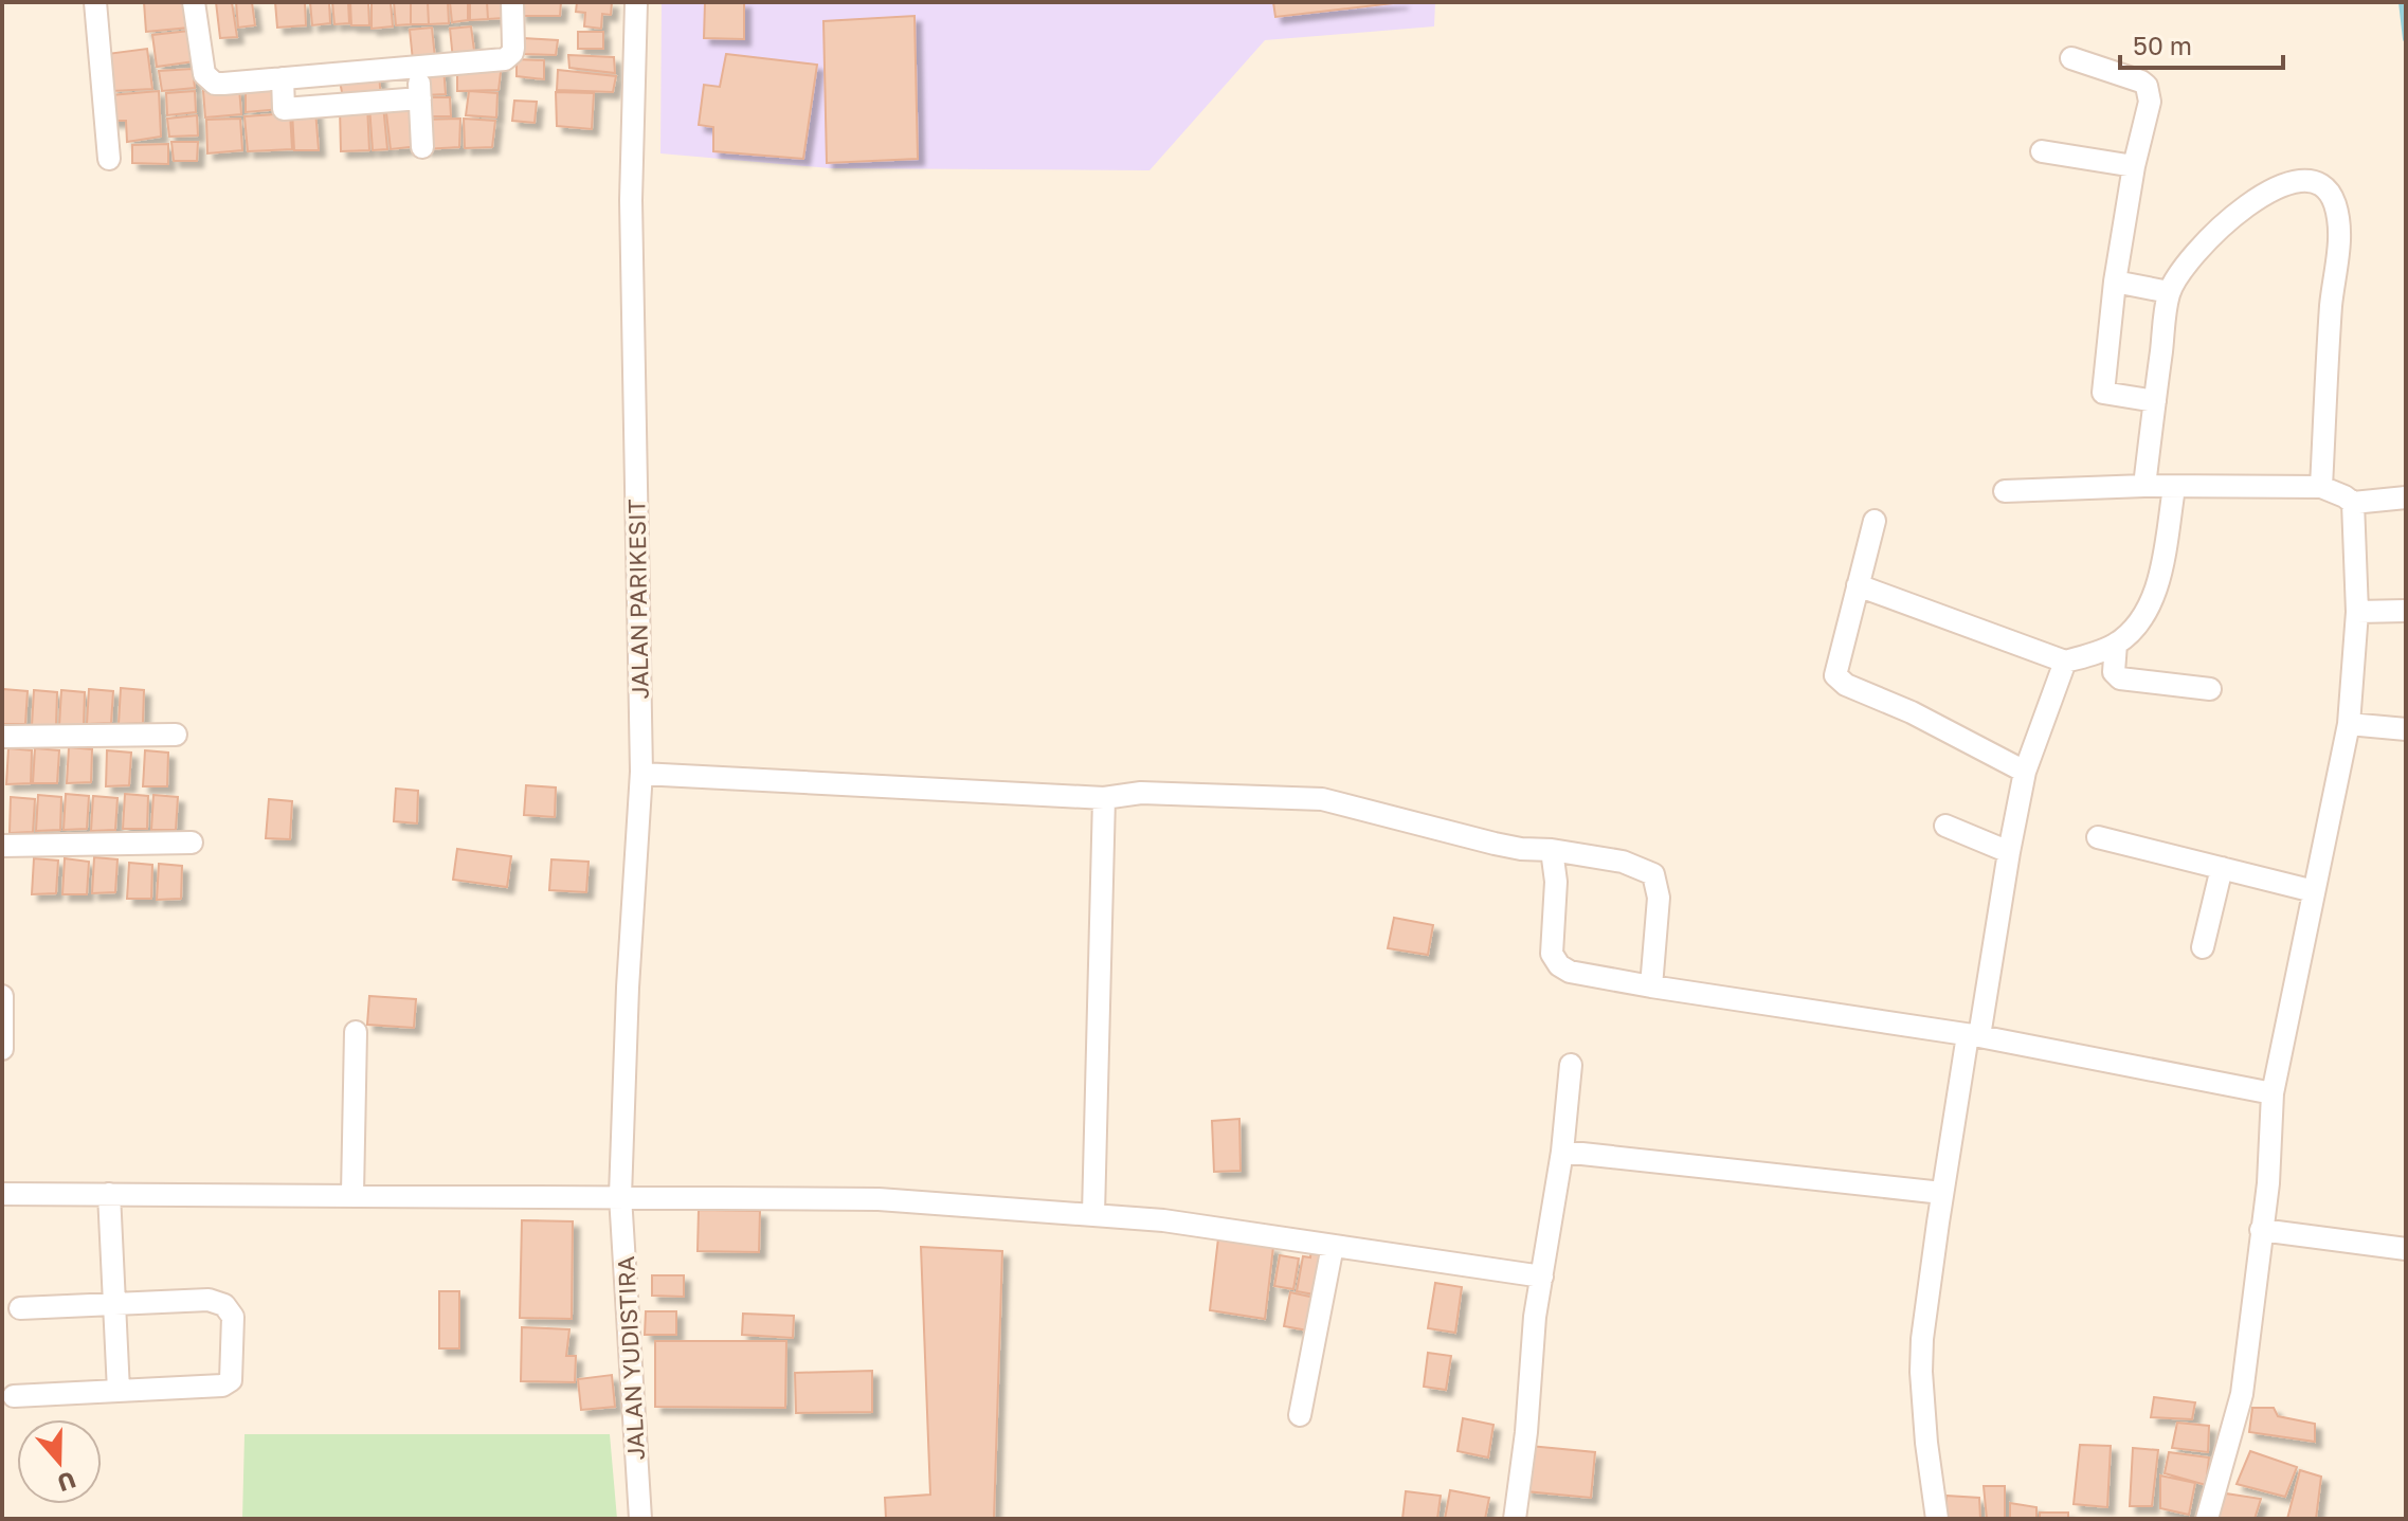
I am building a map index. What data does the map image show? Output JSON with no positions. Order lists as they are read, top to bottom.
{
  "streets": {
    "street": ["JALAN PARIKESIT", "JALAN YUDISTIRA"]
  },
  "crossings": [
    ["JALAN PARIKESIT", "JALAN YUDISTIRA"]
  ],
  "scale_bar": "50 m",
  "north": "bottom"
}
